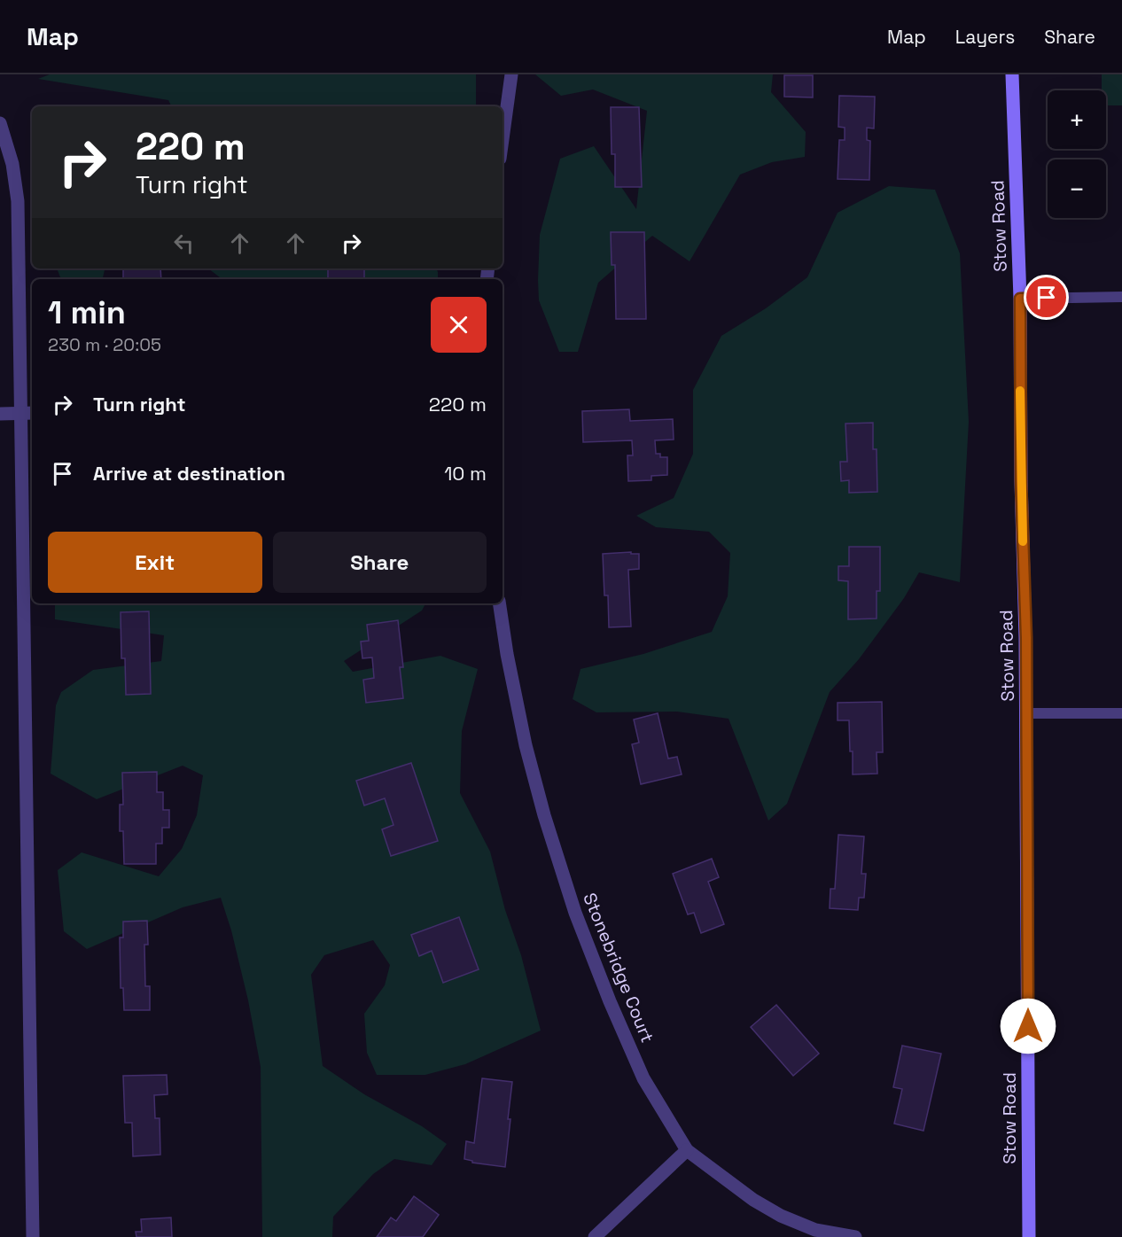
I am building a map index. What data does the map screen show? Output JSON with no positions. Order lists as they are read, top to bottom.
{
  "streets": {
    "street": ["Stow Road", "Stonebridge Court"]
  },
  "page": {
    "header": "Map",
    "nav": ["Map", "Layers", "Share"],
    "map_buttons": ["+", "−"],
    "turn": ["220 m", "Turn right"],
    "heading": ["1 min", "230 m · 20:05"],
    "list": [
      {
        "name": "Turn right",
        "value": "220 m"
      },
      {
        "name": "Arrive at destination",
        "value": "10 m"
      }
    ],
    "buttons": ["Exit", "Share"]
  }
}
